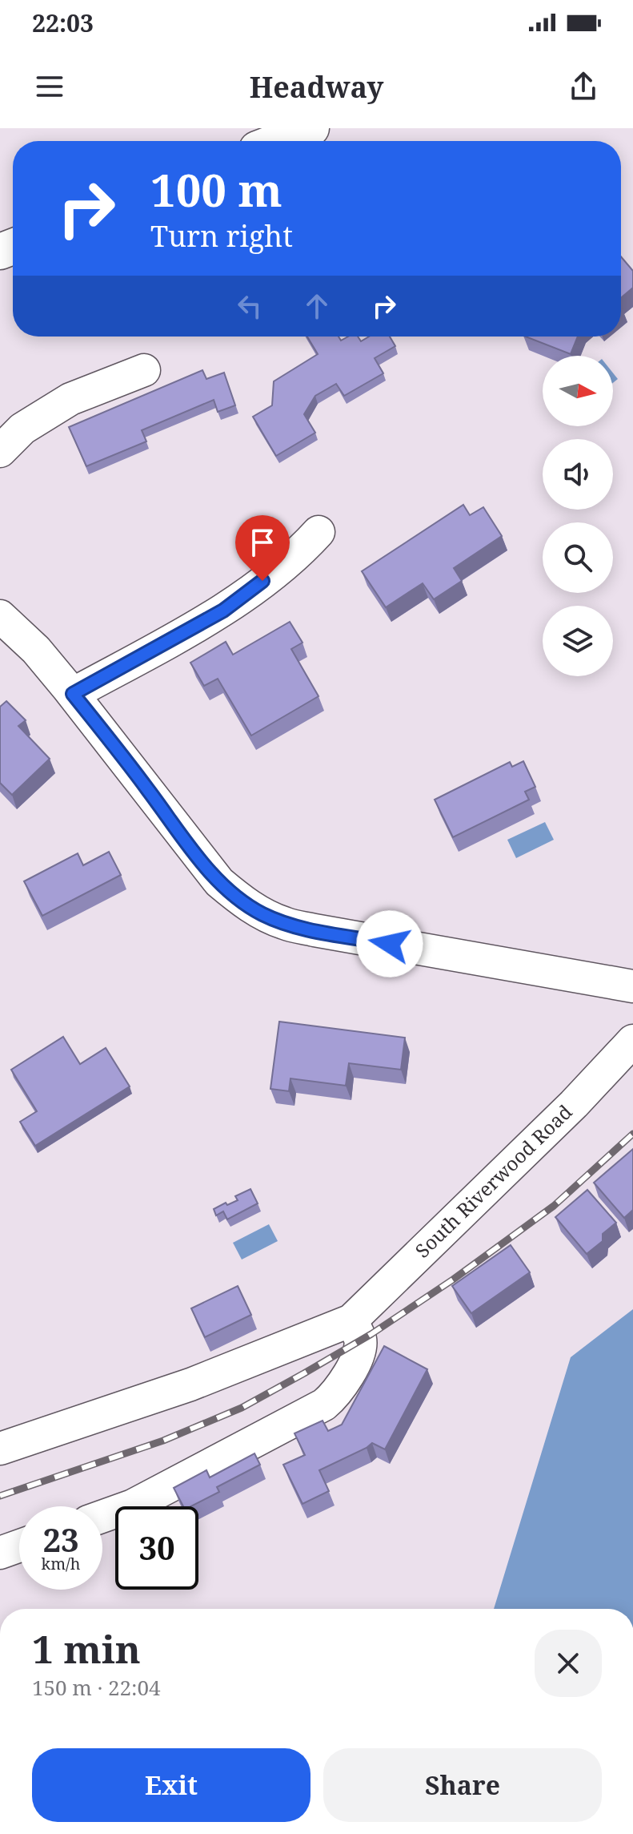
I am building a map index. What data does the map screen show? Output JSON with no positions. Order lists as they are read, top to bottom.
{
  "streets": {
    "street": ["South Riverwood Road"]
  },
  "north": "right",
  "page": {
    "status": "22:03",
    "header": "Headway",
    "turn": ["100 m", "Turn right"],
    "speed": "23 km/h",
    "limit": "30",
    "heading": ["1 min", "150 m · 22:04"],
    "buttons": ["Exit", "Share"]
  }
}
